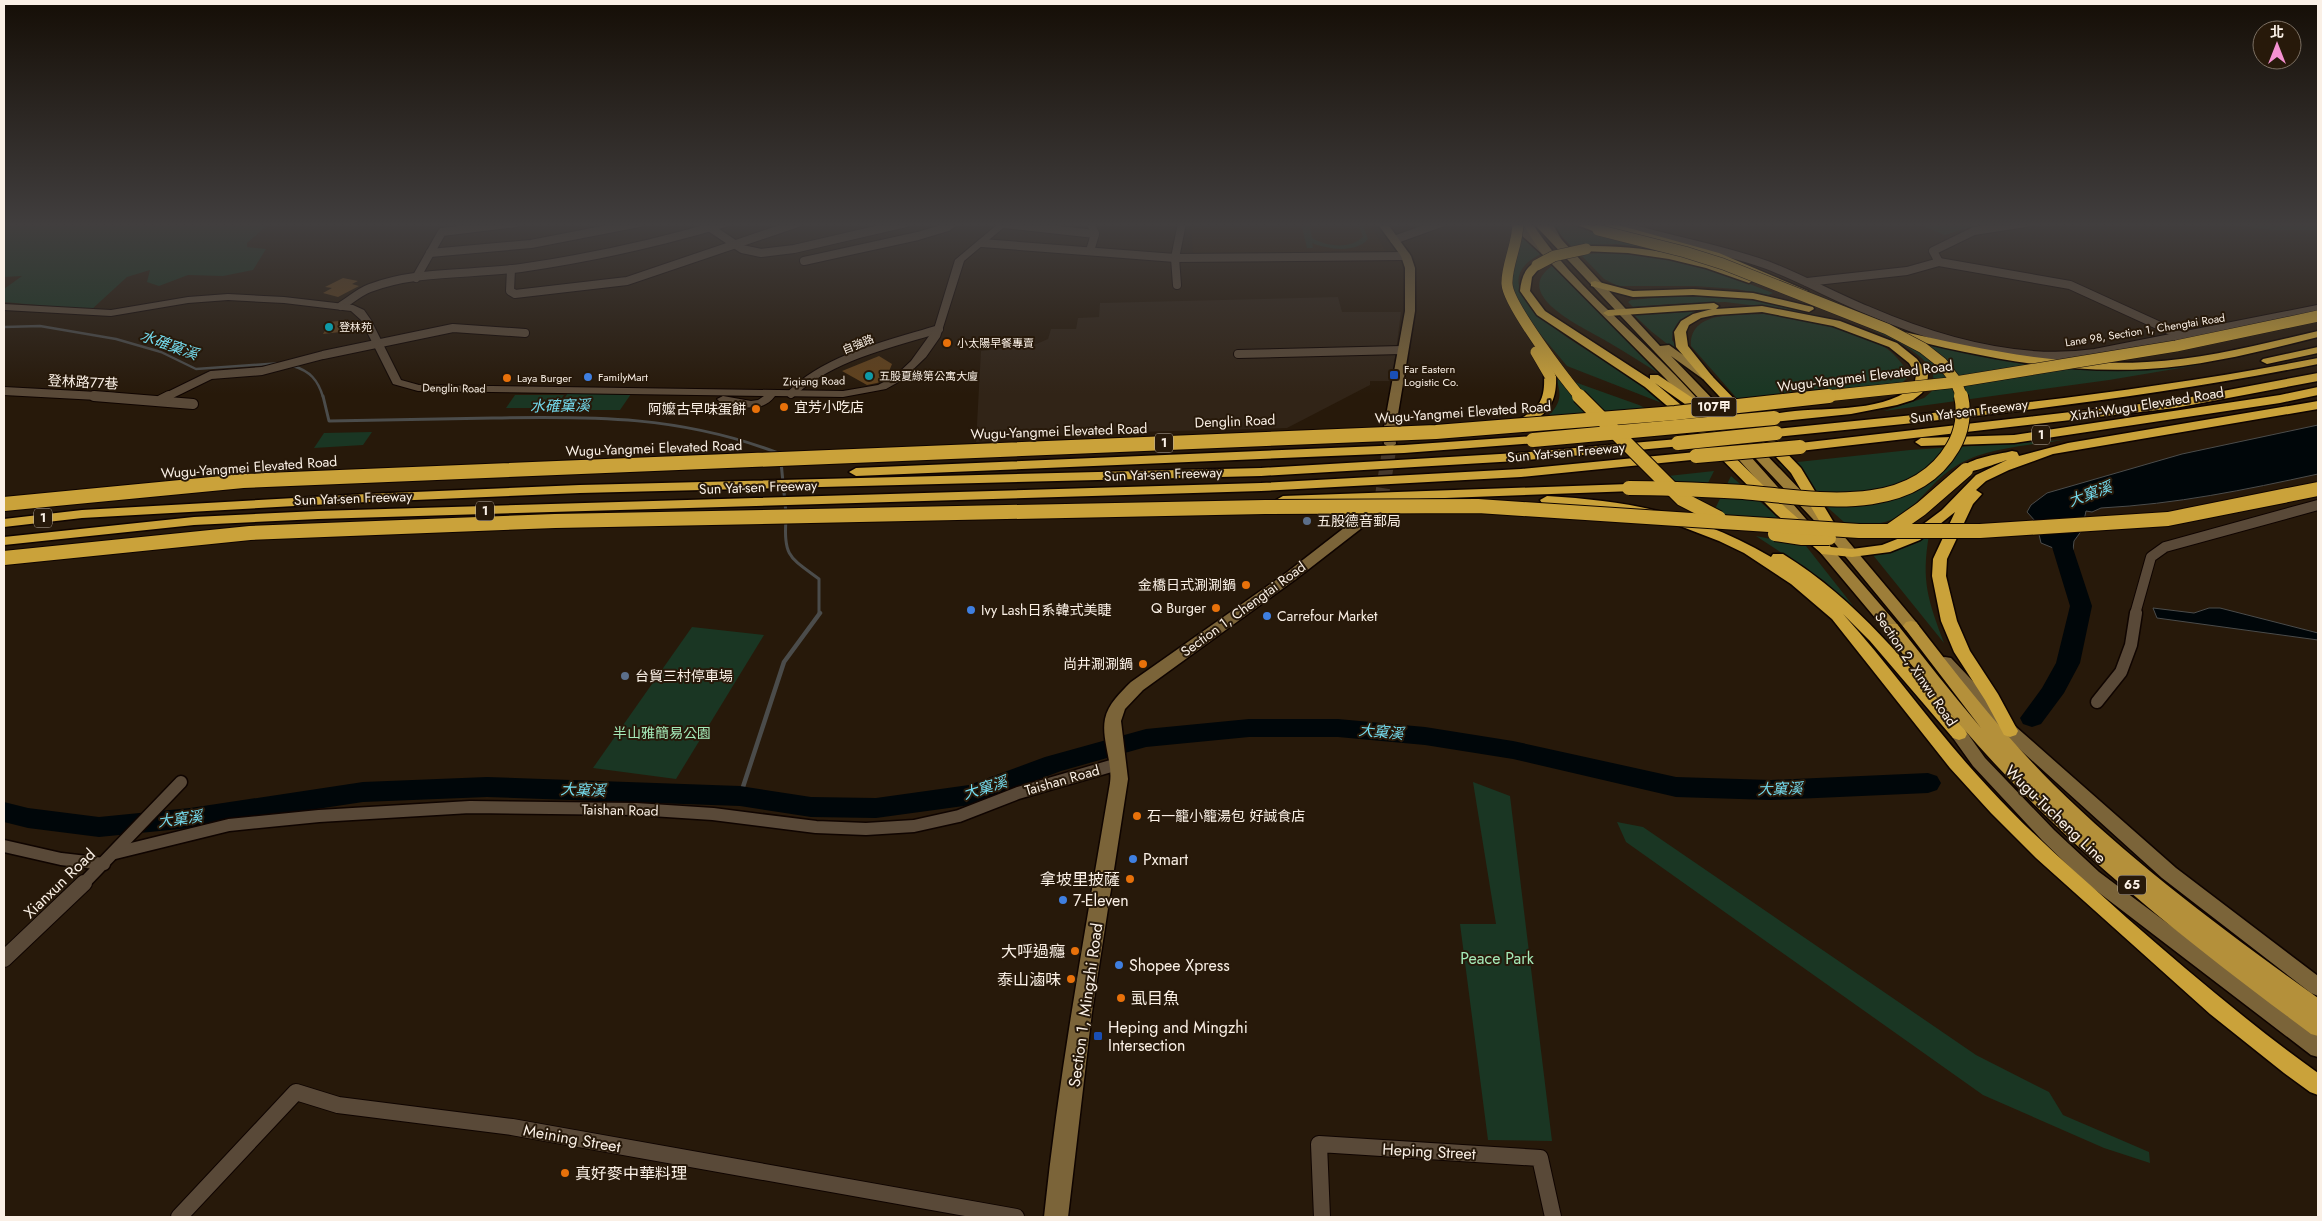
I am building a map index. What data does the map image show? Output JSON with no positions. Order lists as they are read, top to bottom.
{
  "streets": {
    "highway": [
      "Wugu-Yangmei Elevated Road",
      "Xizhi-Wugu Elevated Road",
      "Sun Yat-sen Freeway",
      "1",
      "Wugu-Tucheng Line",
      "65"
    ],
    "main road": [
      "107甲",
      "Section 1, Chengtai Road",
      "Section 2, Xinwu Road",
      "Section 1, Mingzhi Road"
    ],
    "street": [
      "Lane 98, Section 1, Chengtai Road",
      "自強路",
      "Ziqiang Road",
      "登林路77巷",
      "Denglin Road",
      "Taishan Road",
      "Xianxun Road",
      "Meining Street",
      "Heping Street"
    ]
  },
  "crossings": [
    ["自強路", "Ziqiang Road"],
    ["Ziqiang Road", "Denglin Road"],
    ["Xizhi-Wugu Elevated Road", "Sun Yat-sen Freeway"],
    ["Sun Yat-sen Freeway", "1"],
    ["Section 1, Chengtai Road", "Section 1, Mingzhi Road"],
    ["Section 2, Xinwu Road", "Wugu-Tucheng Line"],
    ["Taishan Road", "Xianxun Road"],
    ["Taishan Road", "Section 1, Mingzhi Road"]
  ],
  "water": ["水確窠溪", "大窠溪"],
  "parks": ["半山雅簡易公園", "Peace Park"],
  "places": {
    "other": [
      "登林苑",
      "小太陽早餐專賣",
      "五股夏綠第公寓大廈",
      "FamilyMart",
      "Laya Burger",
      "宜芳小吃店",
      "阿嬤古早味蛋餅",
      "五股德音郵局",
      "金橋日式涮涮鍋",
      "Q Burger",
      "Ivy Lash日系韓式美睫",
      "Carrefour Market",
      "尚井涮涮鍋",
      "台貿三村停車場",
      "石一籠小籠湯包 好誠食店",
      "Pxmart",
      "拿坡里披薩",
      "7-Eleven",
      "大呼過癮",
      "Shopee Xpress",
      "泰山滷味",
      "虱目魚",
      "真好麥中華料理"
    ],
    "transit": ["Far Eastern Logistic Co.", "Heping and Mingzhi Intersection"]
  },
  "north": "top"
}
